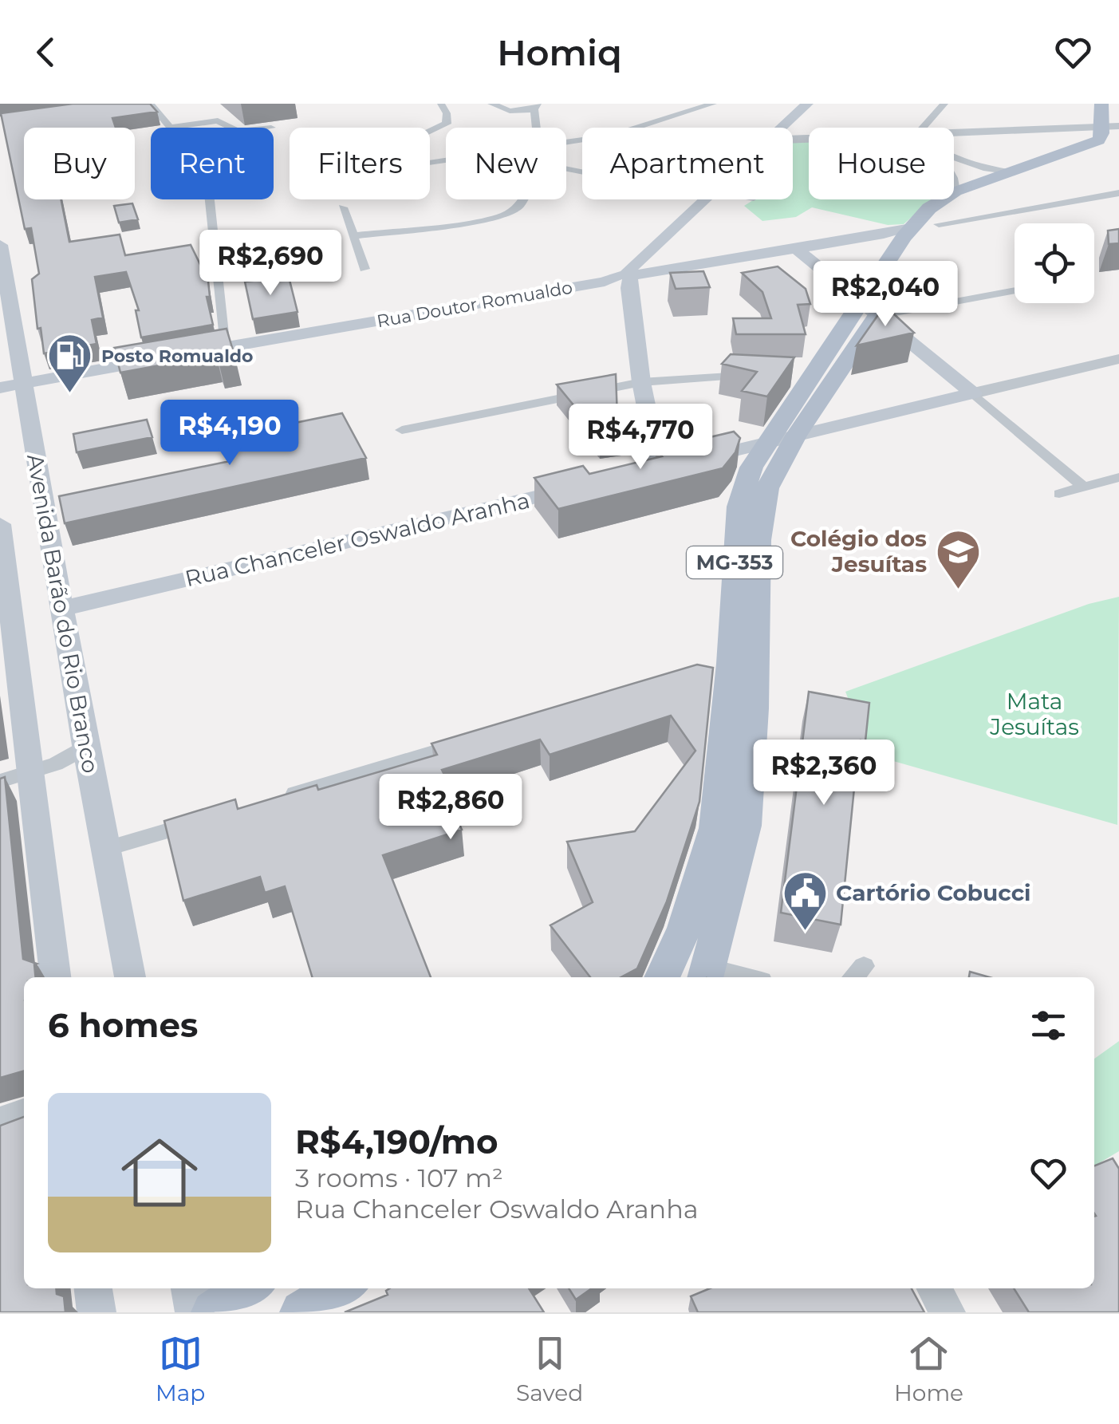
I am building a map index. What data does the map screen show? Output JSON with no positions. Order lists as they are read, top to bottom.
{
  "streets": {
    "main road": [
      "Rua Doutor Romualdo",
      "Rua Chanceler Oswaldo Aranha",
      "MG-353",
      "Avenida Barão do Rio Branco"
    ]
  },
  "crossings": [
    ["Rua Doutor Romualdo", "MG-353"],
    ["Rua Doutor Romualdo", "Avenida Barão do Rio Branco"],
    ["Rua Chanceler Oswaldo Aranha", "Avenida Barão do Rio Branco"]
  ],
  "parks": ["Mata Jesuítas"],
  "places": {
    "fuel station": ["Posto Romualdo"],
    "school or university": ["Colégio dos Jesuítas"],
    "public building": ["Cartório Cobucci"]
  },
  "page": {
    "header": "Homiq",
    "chip": [
      "Buy",
      "Rent",
      "Filters",
      "New",
      "Apartment",
      "House"
    ],
    "price": [
      "R$2,690",
      "R$2,040",
      "R$4,190",
      "R$4,770",
      "R$2,360",
      "R$2,860"
    ],
    "heading": "6 homes",
    "list": [
      {
        "name": "R$4,190/mo",
        "note": "3 rooms · 107 m² · Rua Chanceler Oswaldo Aranha"
      }
    ],
    "tabs": ["Map", "Saved", "Home"]
  }
}
